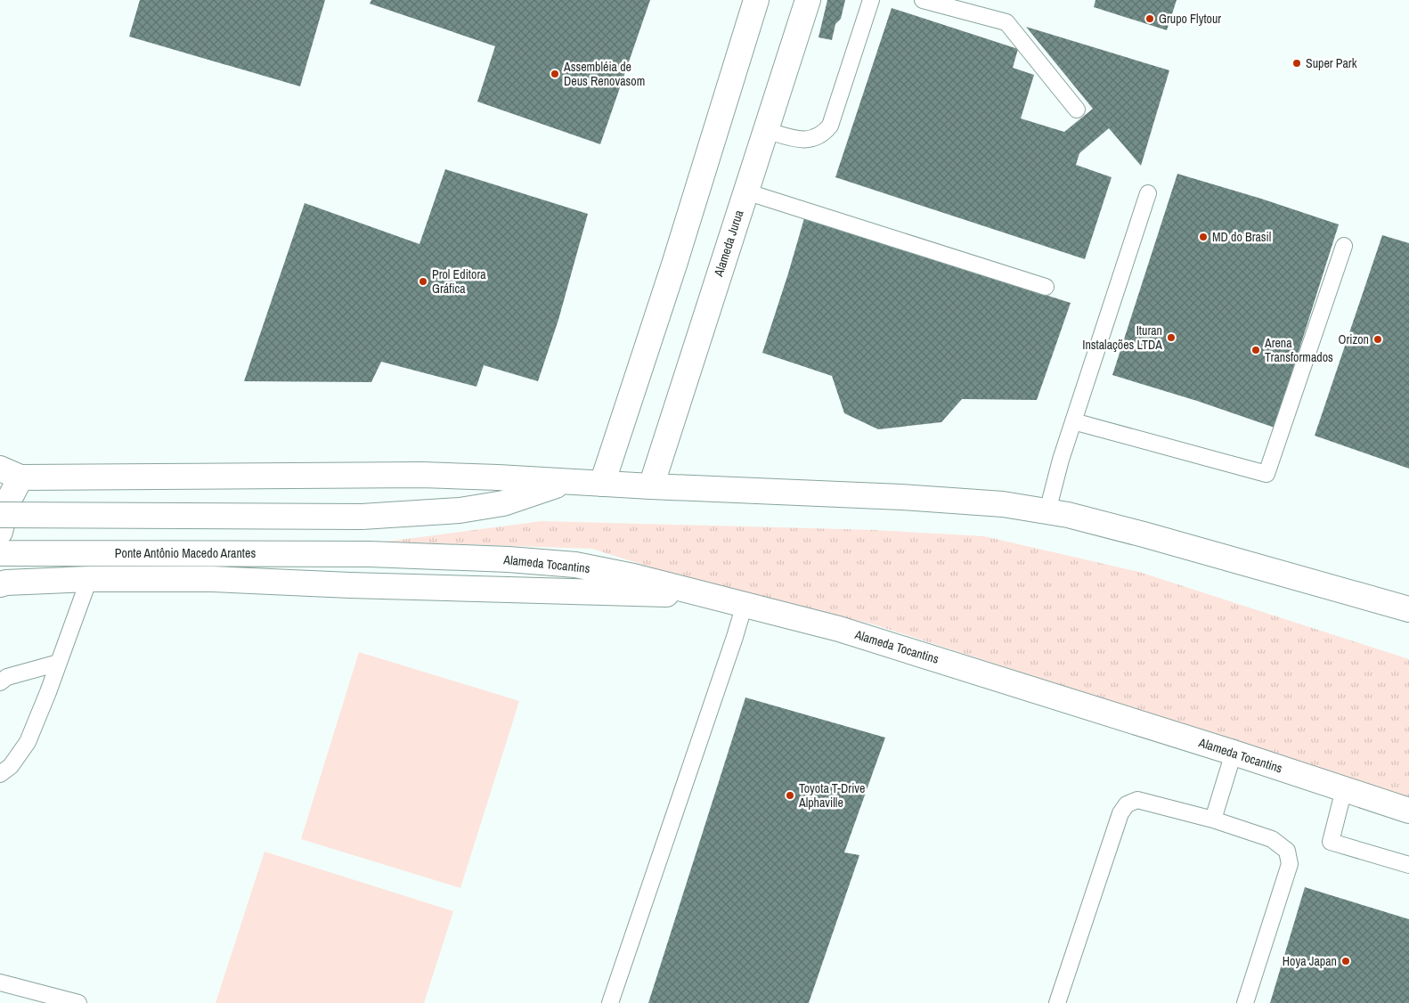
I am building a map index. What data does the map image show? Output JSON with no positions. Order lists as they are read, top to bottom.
{
  "streets": {
    "main road": ["Alameda Jurua", "Ponte Antônio Macedo Arantes", "Alameda Tocantins"]
  },
  "crossings": [
    ["Ponte Antônio Macedo Arantes", "Alameda Tocantins"]
  ],
  "places": [
    "Grupo Flytour",
    "Super Park",
    "Assembléia de Deus Renovasom",
    "MD do Brasil",
    "Prol Editora Gráfica",
    "Ituran Instalações LTDA",
    "Orizon",
    "Arena Transformados",
    "Toyota T-Drive Alphaville",
    "Hoya Japan"
  ]
}
